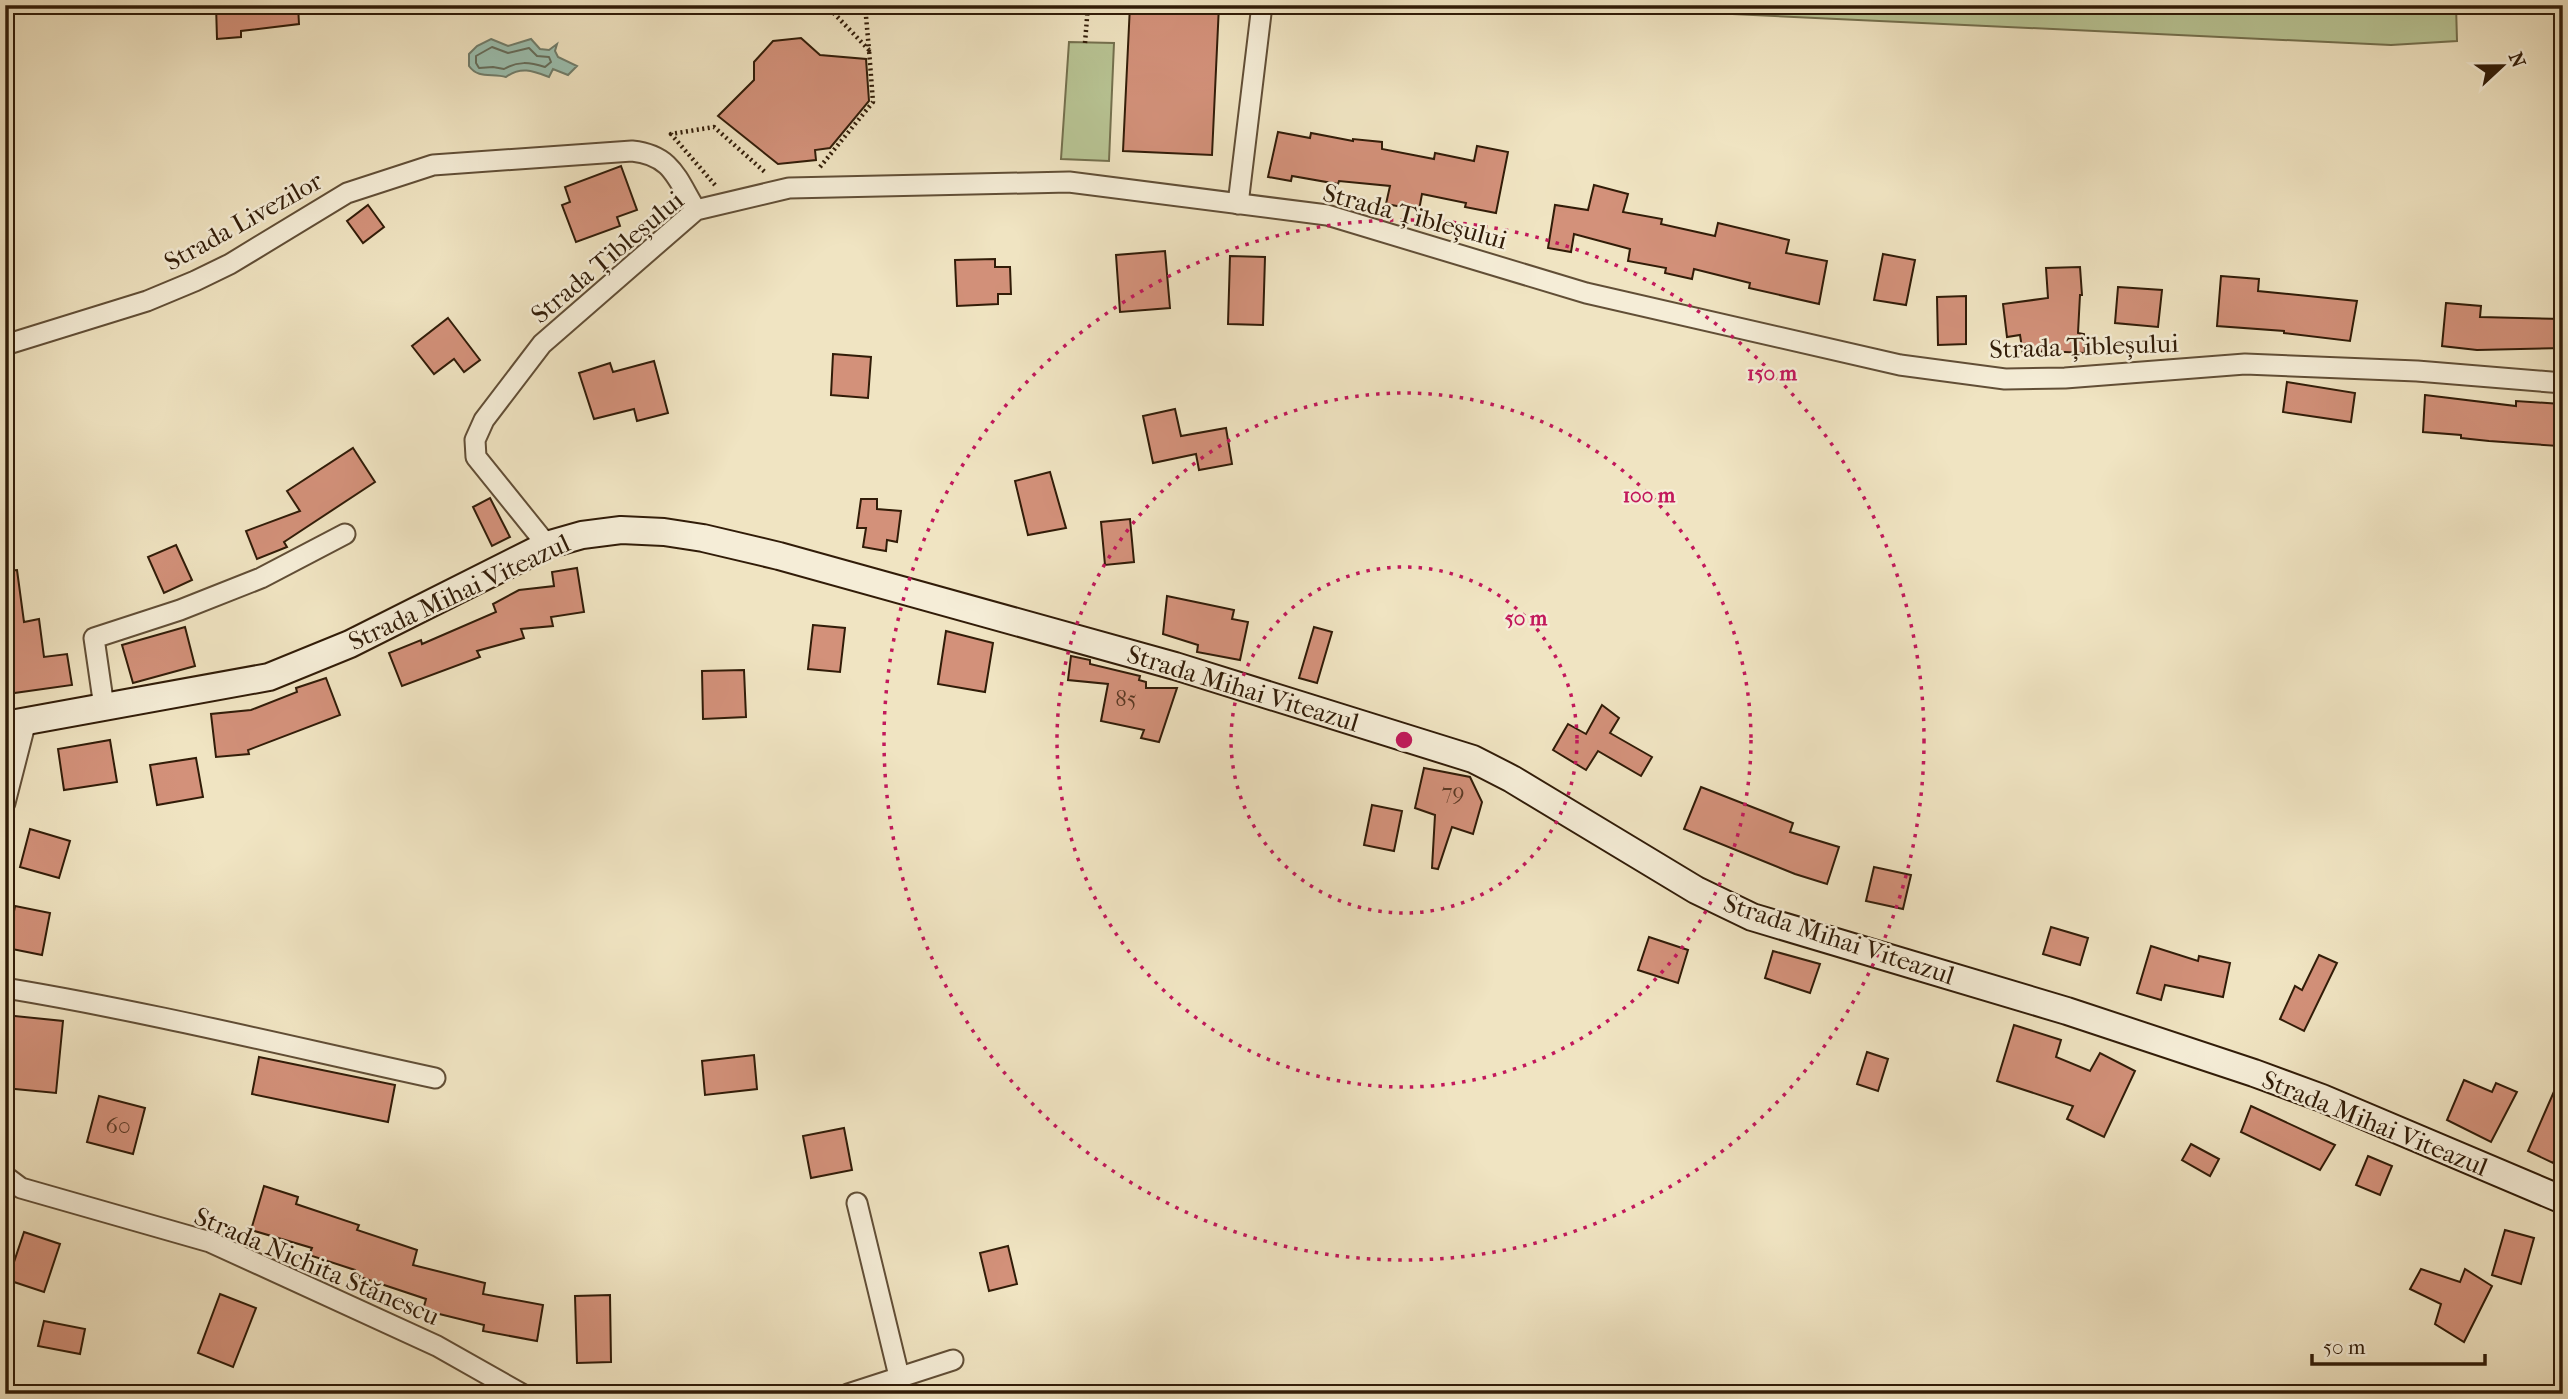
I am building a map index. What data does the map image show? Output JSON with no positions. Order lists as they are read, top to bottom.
{
  "streets": {
    "main road": ["Strada Mihai Viteazul"],
    "street": ["Strada Țibleșului", "Strada Livezilor", "Strada Nichita Stănescu"]
  },
  "crossings": [
    ["Strada Țibleșului", "Strada Livezilor"],
    ["Strada Țibleșului", "Strada Mihai Viteazul"]
  ],
  "house_numbers": ["85", "79", "60"],
  "scale_bar": "50 m",
  "north": "right",
  "rings": ["150 m", "100 m", "50 m"]
}
